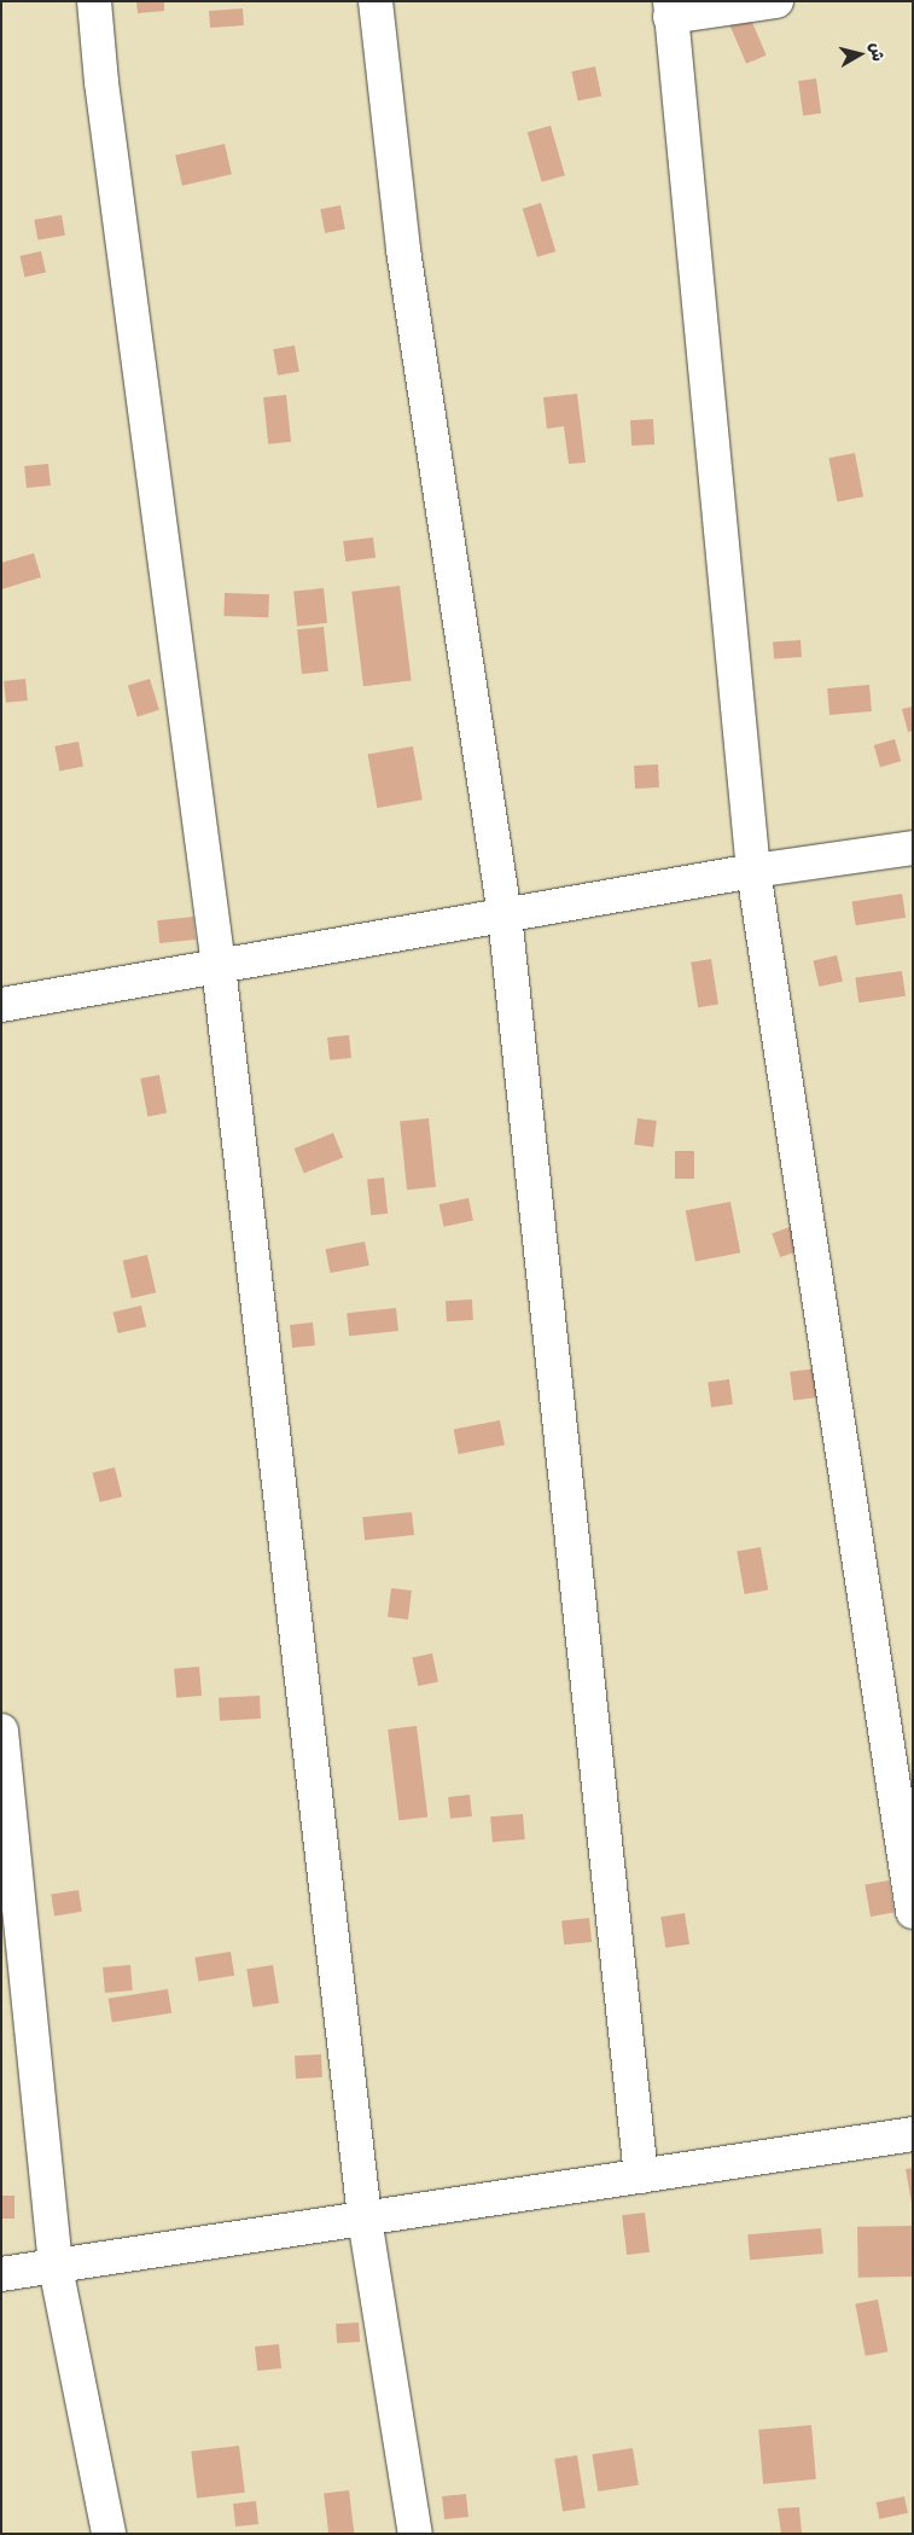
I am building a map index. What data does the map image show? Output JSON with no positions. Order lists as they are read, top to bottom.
{
  "north": "right"
}
